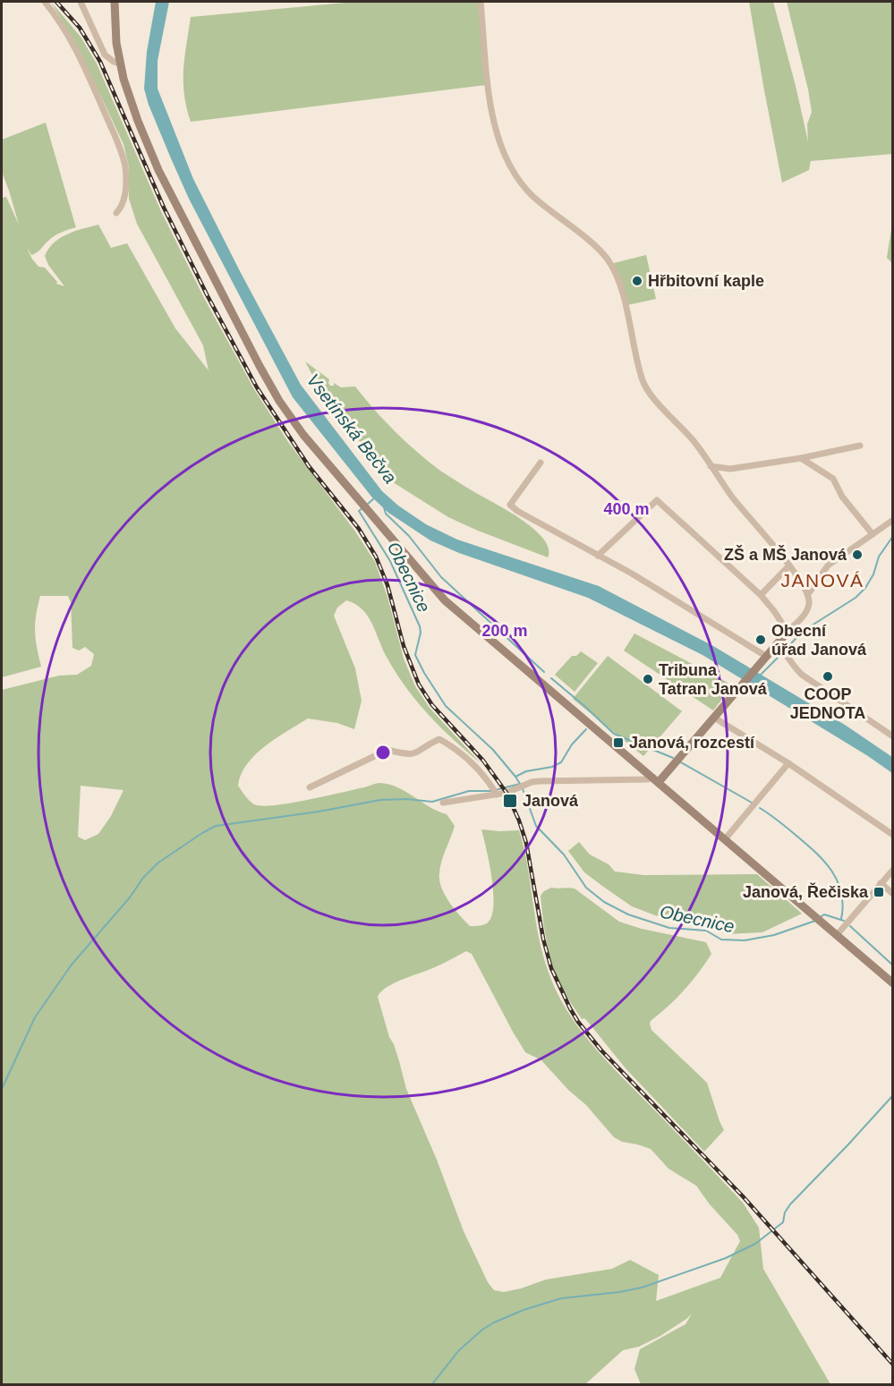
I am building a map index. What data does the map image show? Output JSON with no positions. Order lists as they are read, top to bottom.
{
  "districts": ["JANOVÁ"],
  "water": ["Vsetínská Bečva", "Obecnice"],
  "places": {
    "other": [
      "Hřbitovní kaple",
      "ZŠ a MŠ Janová",
      "Obecní úřad Janová",
      "COOP JEDNOTA",
      "Tribuna Tatran Janová"
    ],
    "transit": ["Janová, rozcestí", "Janová", "Janová, Řečiska"]
  },
  "rings": ["400 m", "200 m"]
}
